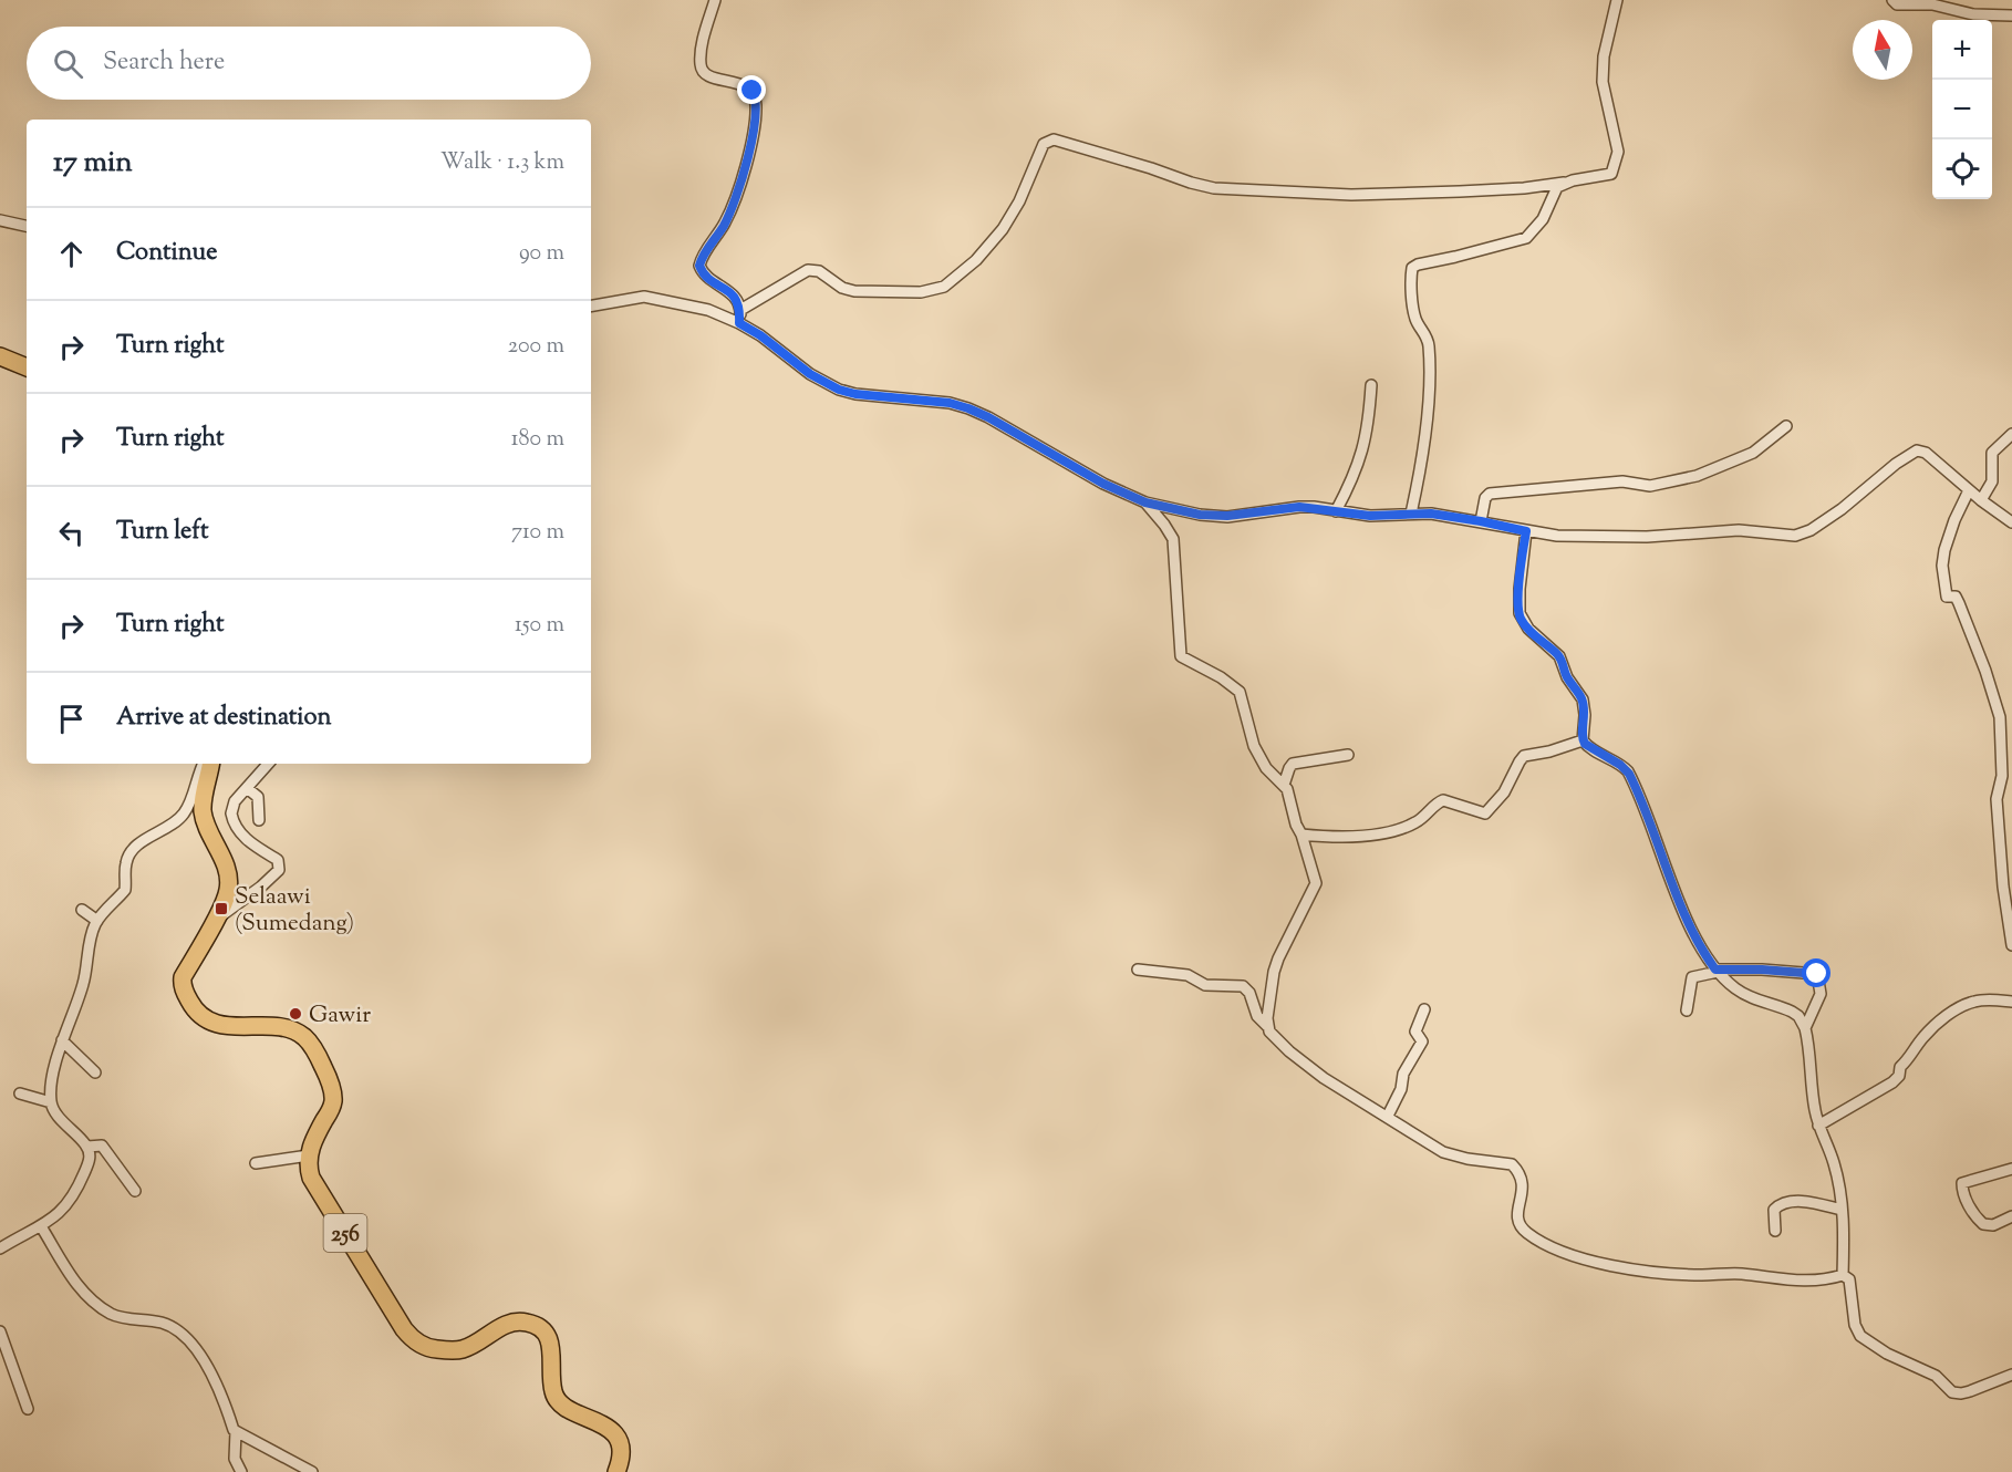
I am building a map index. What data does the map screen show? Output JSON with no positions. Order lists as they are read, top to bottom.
{
  "streets": {
    "main road": ["256"]
  },
  "places": {
    "transit": ["Selaawi (Sumedang)"],
    "other": ["Gawir"]
  },
  "north": "top",
  "page": {
    "map_buttons": ["+", "−"],
    "search": "Search here",
    "heading": ["17 min", "Walk · 1.3 km"],
    "list": [
      ["Continue", "90 m"],
      ["Turn right", "200 m"],
      ["Turn right", "180 m"],
      ["Turn left", "710 m"],
      ["Turn right", "150 m"],
      "Arrive at destination"
    ]
  }
}
